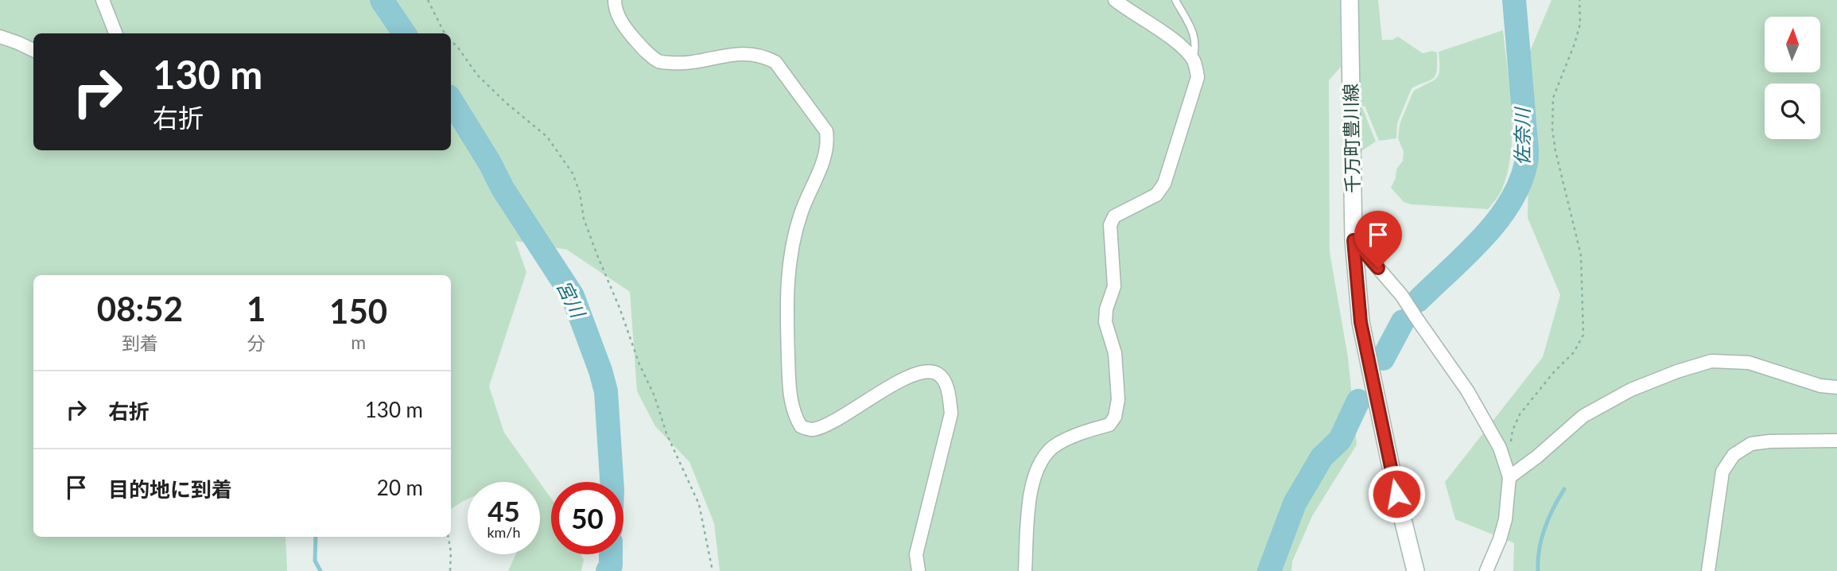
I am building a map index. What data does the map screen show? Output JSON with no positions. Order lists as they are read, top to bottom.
{
  "streets": {
    "main road": ["千万町豊川線"]
  },
  "water": ["佐奈川", "宮川"],
  "north": "top",
  "page": {
    "turn": ["130 m", "右折"],
    "eta": [
      "08:52",
      "到着",
      "1",
      "分",
      "150",
      "m"
    ],
    "list": [
      {
        "name": "右折",
        "value": "130 m"
      },
      {
        "name": "目的地に到着",
        "value": "20 m"
      }
    ],
    "speed": "45 km/h",
    "limit": "50"
  }
}
